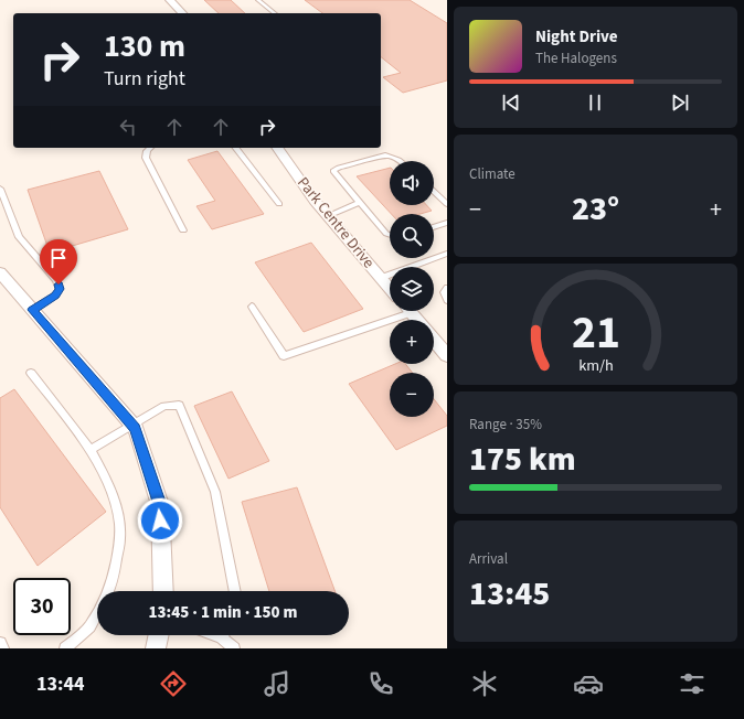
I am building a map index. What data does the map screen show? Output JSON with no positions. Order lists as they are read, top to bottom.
{
  "streets": {
    "street": ["Park Centre Drive"]
  },
  "page": {
    "turn": ["130 m", "Turn right"],
    "song": ["Night Drive", "The Halogens"],
    "tile": [
      "Climate",
      ["Range · 35%", "175 km"],
      ["Arrival", "13:45"]
    ],
    "map_buttons": ["+", "−"],
    "heat": ["−", "23°", "+"],
    "limit": "30",
    "trip": "13:45 · 1 min · 150 m",
    "tabs": "13:44",
    "gauge": ["21", "km/h"]
  }
}
